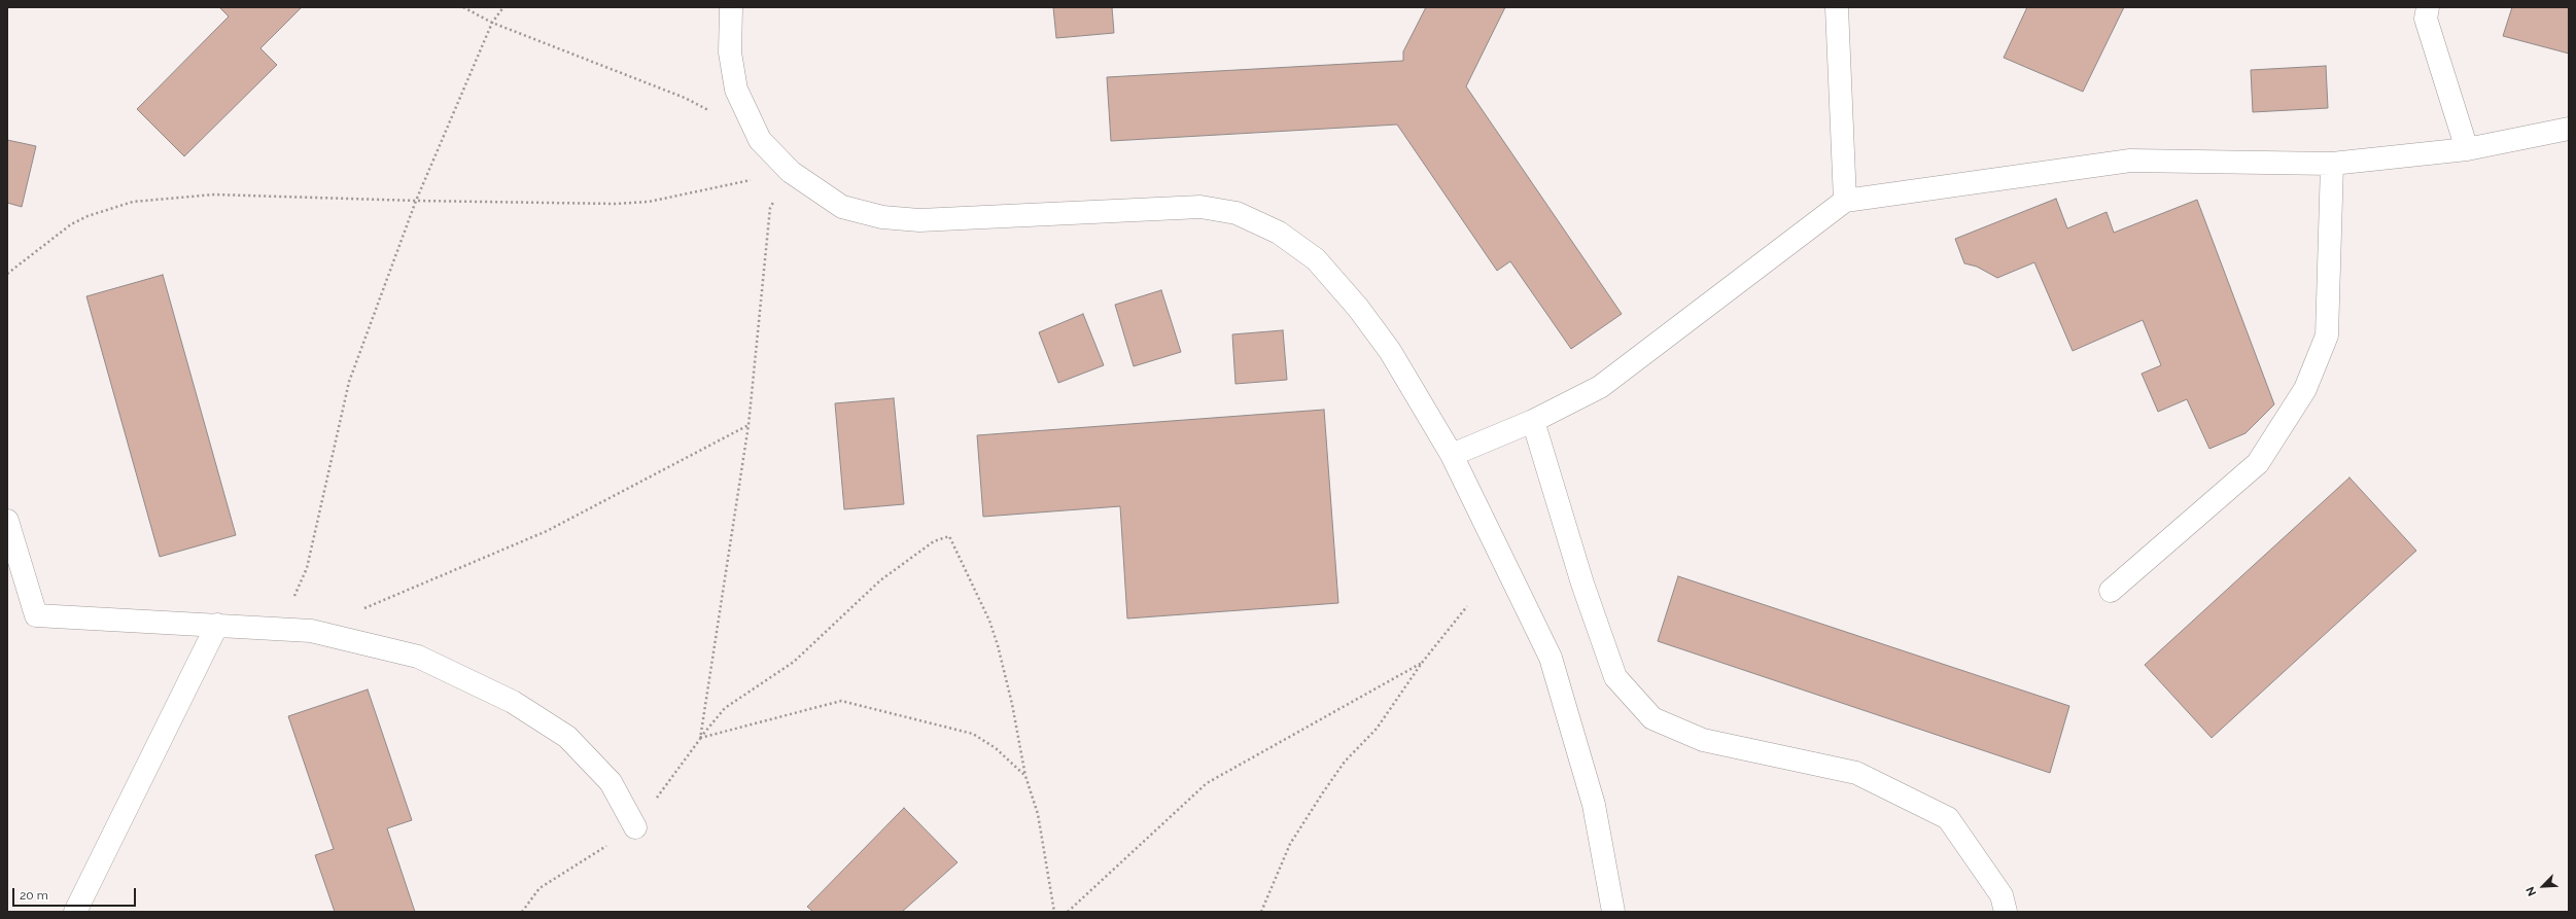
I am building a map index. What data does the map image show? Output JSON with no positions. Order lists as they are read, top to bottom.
{
  "scale_bar": "20 m",
  "north": "bottom left"
}
